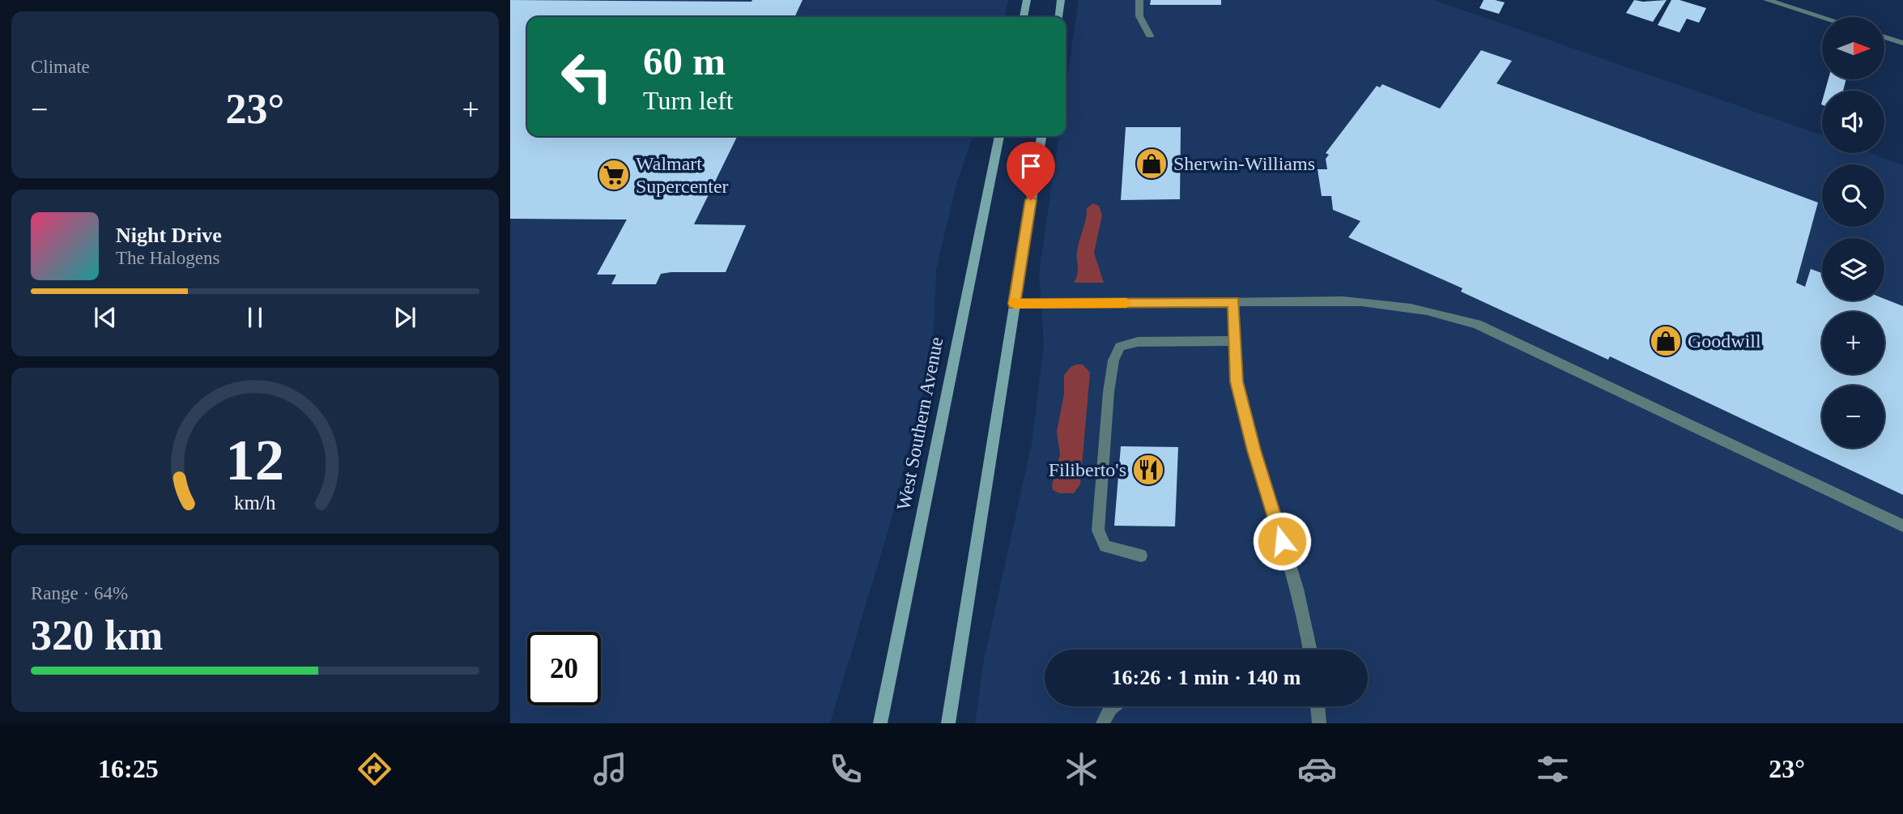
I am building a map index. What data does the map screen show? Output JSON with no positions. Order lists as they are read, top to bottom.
{
  "streets": {
    "main road": ["West Southern Avenue"]
  },
  "places": {
    "shop": ["Sherwin-Williams", "Goodwill"],
    "supermarket": ["Walmart Supercenter"],
    "restaurant": ["Filiberto's"]
  },
  "north": "right",
  "page": {
    "tile": [
      "Climate",
      ["Range · 64%", "320 km"]
    ],
    "map_buttons": ["+", "−"],
    "turn": ["60 m", "Turn left"],
    "heat": ["−", "23°", "+"],
    "song": ["Night Drive", "The Halogens"],
    "limit": "20",
    "trip": "16:26 · 1 min · 140 m",
    "tabs": ["16:25", "23°"],
    "gauge": ["12", "km/h"]
  }
}
